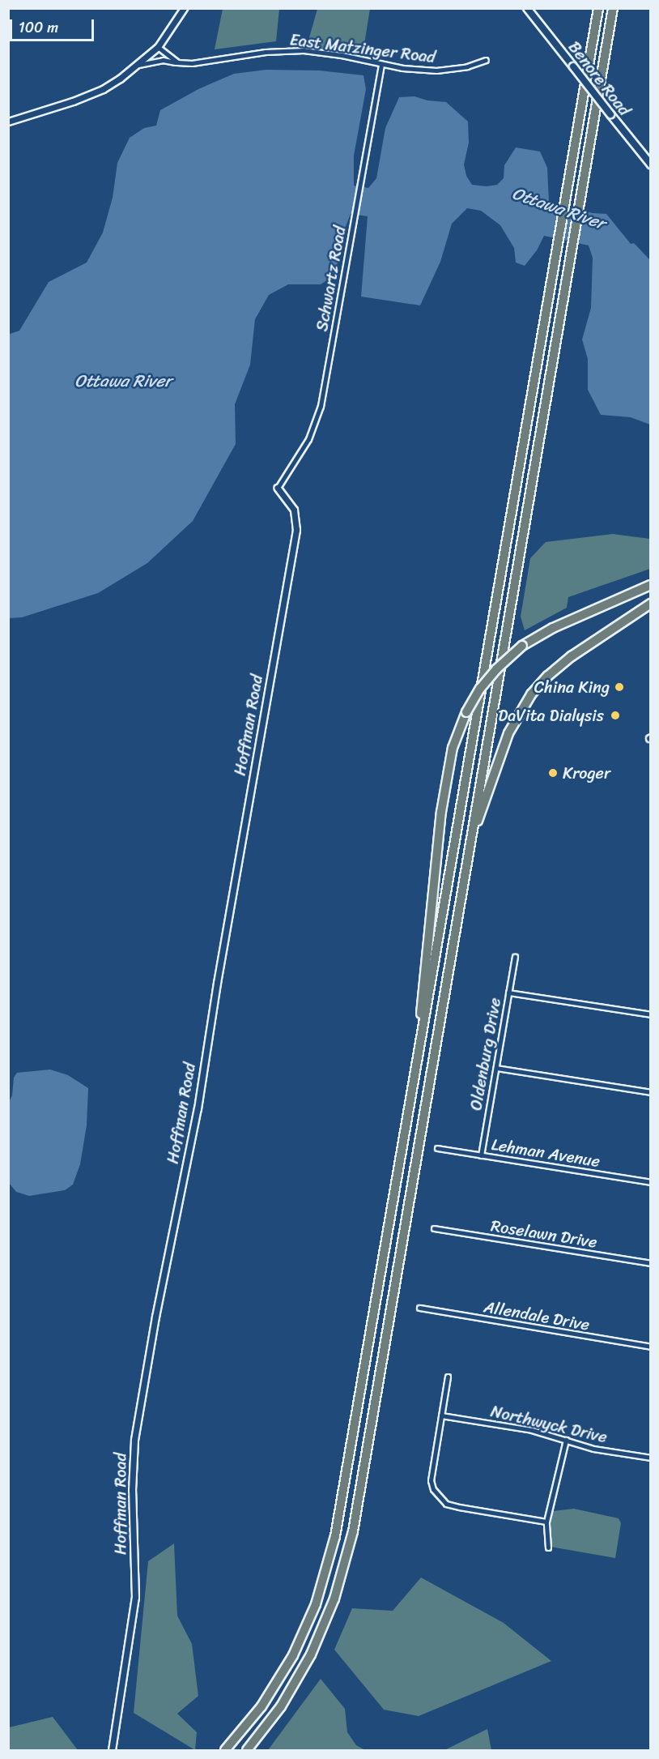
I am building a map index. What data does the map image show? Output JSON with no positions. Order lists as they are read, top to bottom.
{
  "streets": {
    "main road": ["Benore Road"],
    "street": [
      "East Matzinger Road",
      "Schwartz Road",
      "Hoffman Road",
      "Oldenburg Drive",
      "Lehman Avenue",
      "Roselawn Drive",
      "Allendale Drive",
      "Northwyck Drive"
    ]
  },
  "crossings": [
    ["East Matzinger Road", "Schwartz Road"],
    ["Schwartz Road", "Hoffman Road"],
    ["Oldenburg Drive", "Lehman Avenue"]
  ],
  "water": ["Ottawa River"],
  "places": ["China King", "DaVita Dialysis", "Kroger"],
  "scale_bar": "100 m"
}
